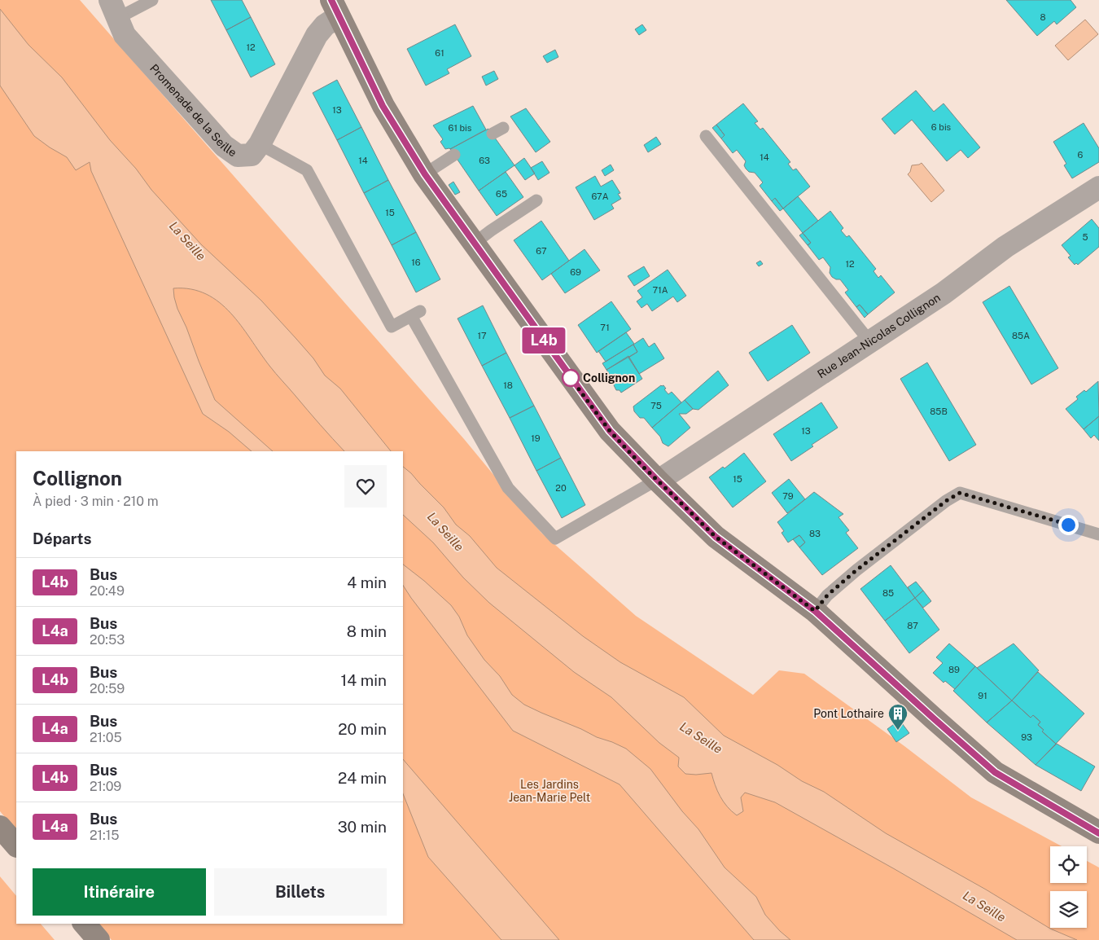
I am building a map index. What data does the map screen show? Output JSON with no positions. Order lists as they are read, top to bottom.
{
  "streets": {
    "street": ["Promenade de la Seille", "Rue Jean-Nicolas Collignon"]
  },
  "water": ["La Seille"],
  "parks": ["Les Jardins Jean-Marie Pelt"],
  "places": {
    "other": ["Collignon"],
    "building": ["Pont Lothaire"]
  },
  "lines": ["bus line L4b"],
  "house_numbers": [
    "8",
    "12",
    "61",
    "13",
    "6 bis",
    "61 bis",
    "6",
    "14",
    "14",
    "63",
    "65",
    "67A",
    "15",
    "5",
    "67",
    "16",
    "12",
    "69",
    "71A",
    "71",
    "17",
    "85A",
    "18",
    "75",
    "85B",
    "13",
    "19",
    "15",
    "20",
    "79",
    "83",
    "85",
    "87",
    "89",
    "91",
    "93"
  ],
  "page": {
    "on_map": "L4b",
    "heading": [
      ["Collignon", "À pied · 3 min · 210 m"],
      "Départs"
    ],
    "list": [
      {
        "mark": "L4b",
        "name": "Bus",
        "note": "20:49",
        "value": "4 min"
      },
      {
        "mark": "L4a",
        "name": "Bus",
        "note": "20:53",
        "value": "8 min"
      },
      {
        "mark": "L4b",
        "name": "Bus",
        "note": "20:59",
        "value": "14 min"
      },
      {
        "mark": "L4a",
        "name": "Bus",
        "note": "21:05",
        "value": "20 min"
      },
      {
        "mark": "L4b",
        "name": "Bus",
        "note": "21:09",
        "value": "24 min"
      },
      {
        "mark": "L4a",
        "name": "Bus",
        "note": "21:15",
        "value": "30 min"
      }
    ],
    "buttons": ["Itinéraire", "Billets"]
  }
}
